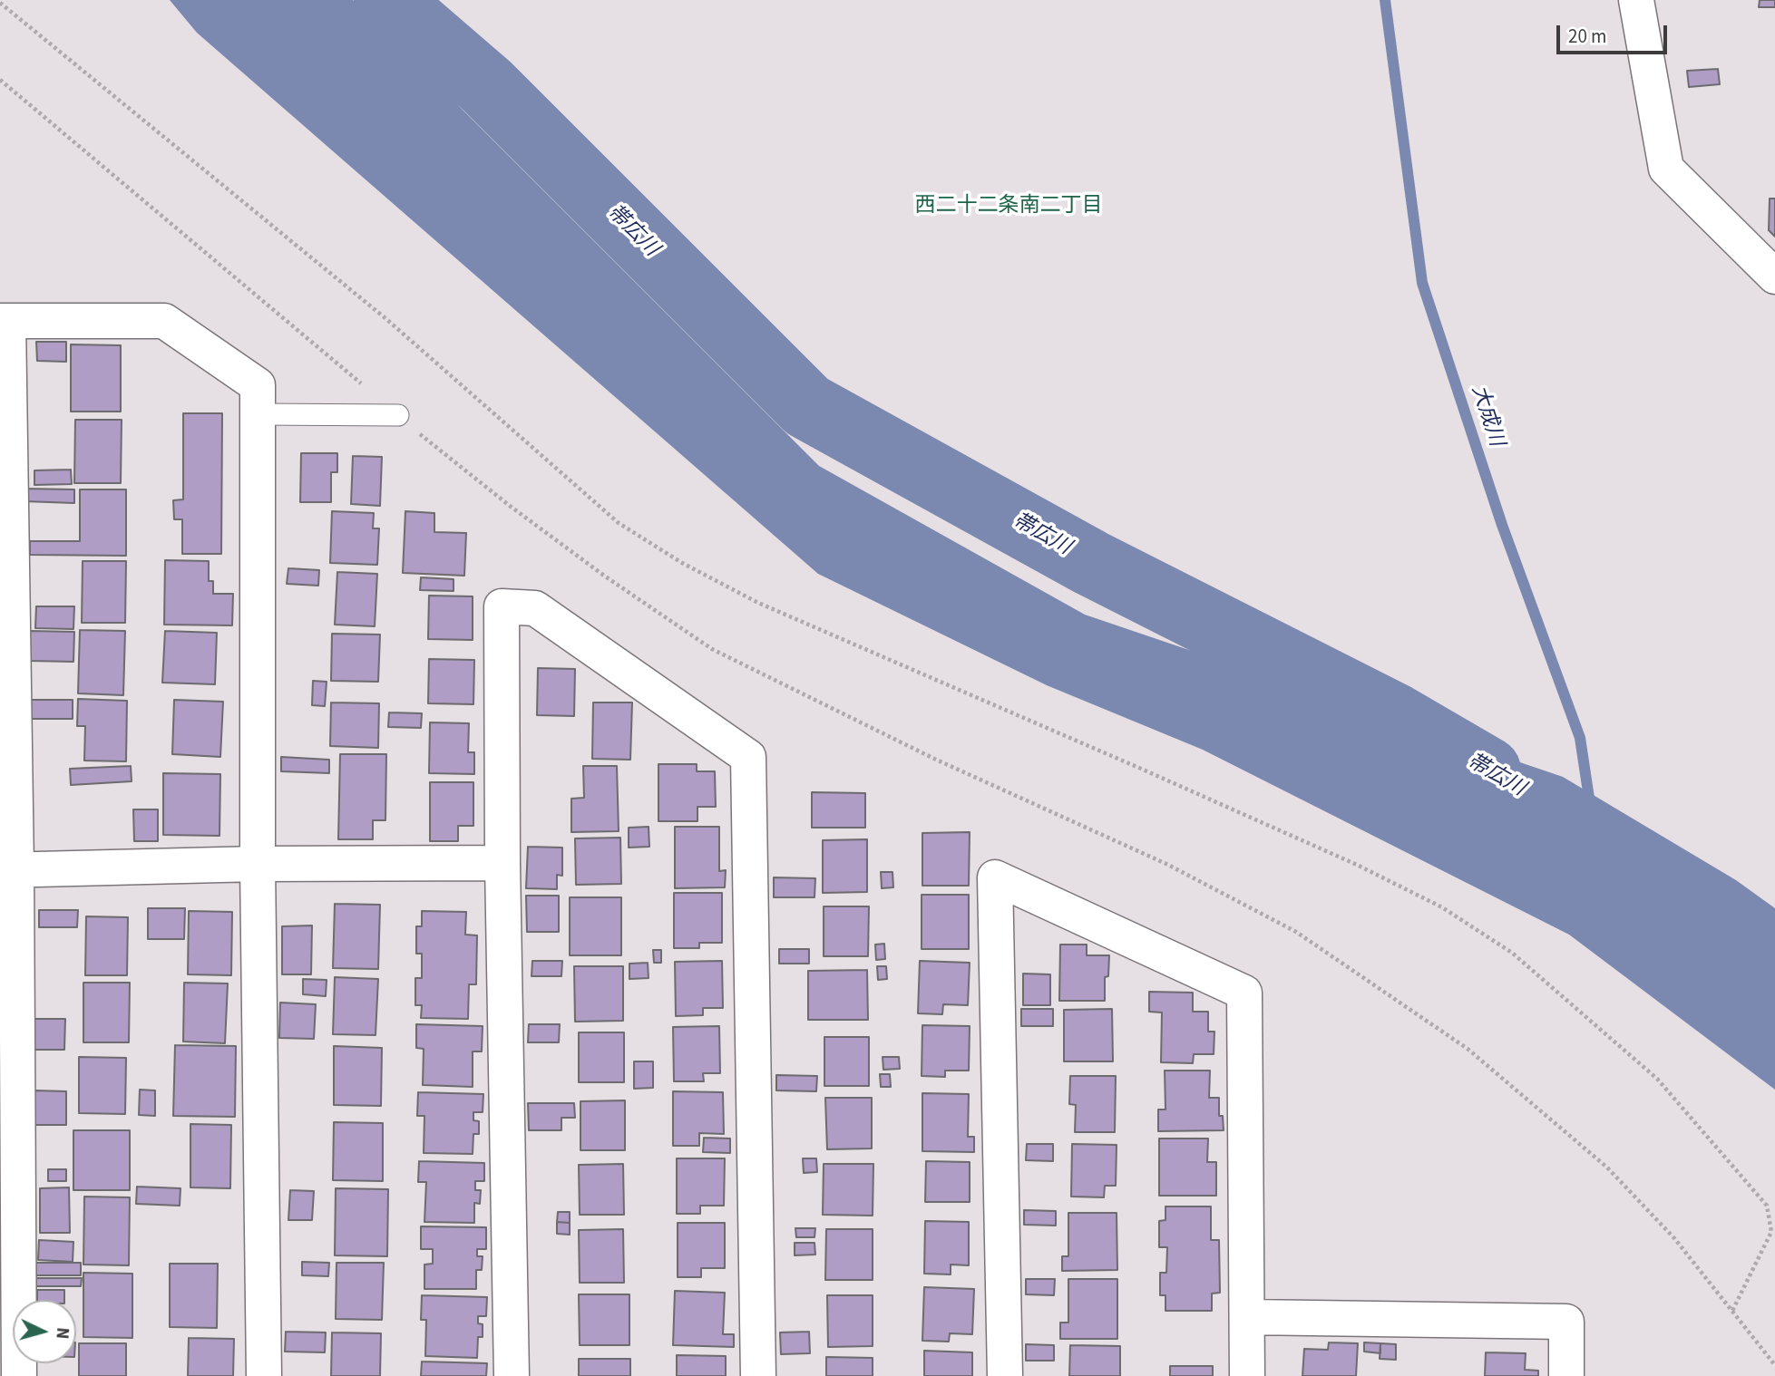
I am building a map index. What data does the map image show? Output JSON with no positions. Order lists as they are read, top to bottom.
{
  "districts": ["西二十二条南二丁目"],
  "water": ["帯広川", "大成川"],
  "scale_bar": "20 m",
  "north": "right"
}
